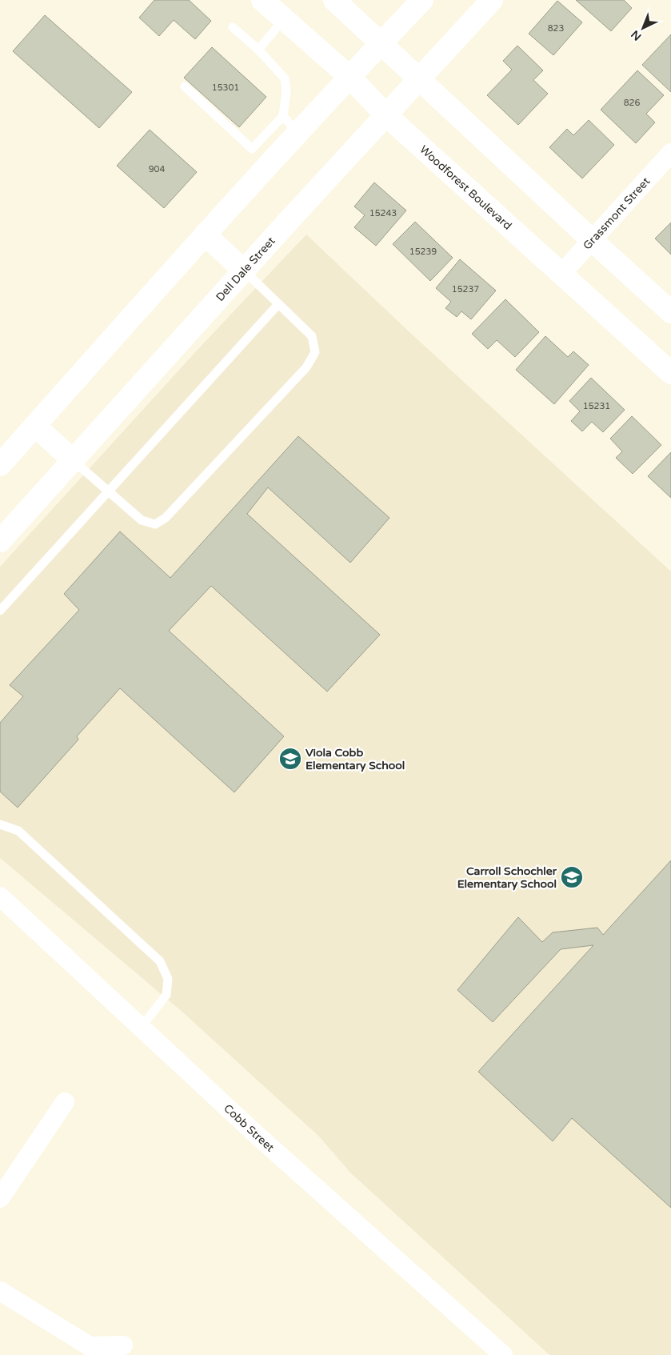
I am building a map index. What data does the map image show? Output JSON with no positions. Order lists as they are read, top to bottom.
{
  "streets": {
    "main road": ["Woodforest Boulevard", "Dell Dale Street"],
    "street": ["Grassmont Street", "Cobb Street"]
  },
  "crossings": [
    ["Woodforest Boulevard", "Grassmont Street"],
    ["Woodforest Boulevard", "Dell Dale Street"]
  ],
  "places": {
    "school or university": ["Viola Cobb Elementary School", "Carroll Schochler Elementary School"]
  },
  "house_numbers": [
    "823",
    "15301",
    "826",
    "904",
    "15243",
    "15239",
    "15237",
    "15231"
  ],
  "north": "bottom left"
}
